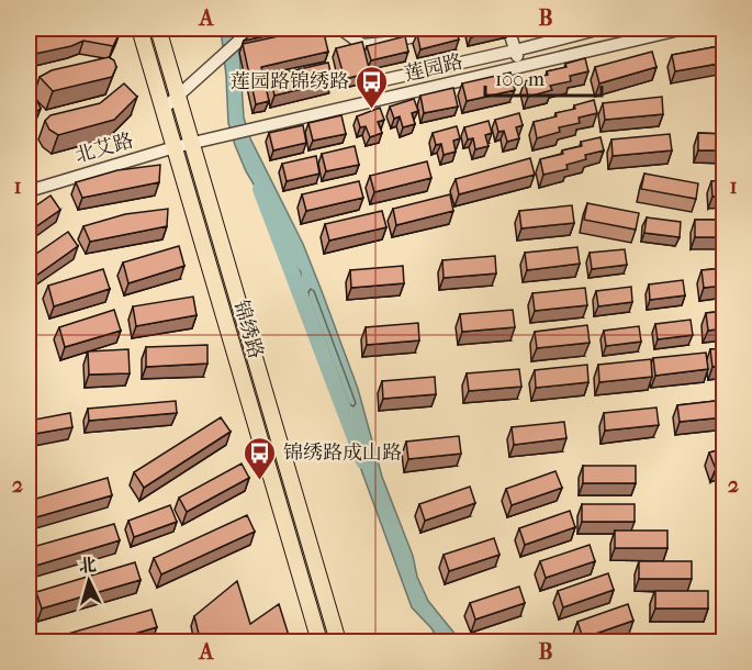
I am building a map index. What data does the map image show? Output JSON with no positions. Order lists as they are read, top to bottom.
{
  "streets": {
    "main road": ["锦绣路"],
    "street": ["莲园路", "北艾路"]
  },
  "crossings": [
    ["莲园路", "北艾路"],
    ["莲园路", "锦绣路"],
    ["北艾路", "锦绣路"]
  ],
  "places": {
    "bus stop": ["莲园路锦绣路", "锦绣路成山路"]
  },
  "scale_bar": "100 m",
  "north": "top",
  "grid": {
    "columns": ["A", "B"],
    "rows": ["1", "2"]
  }
}
